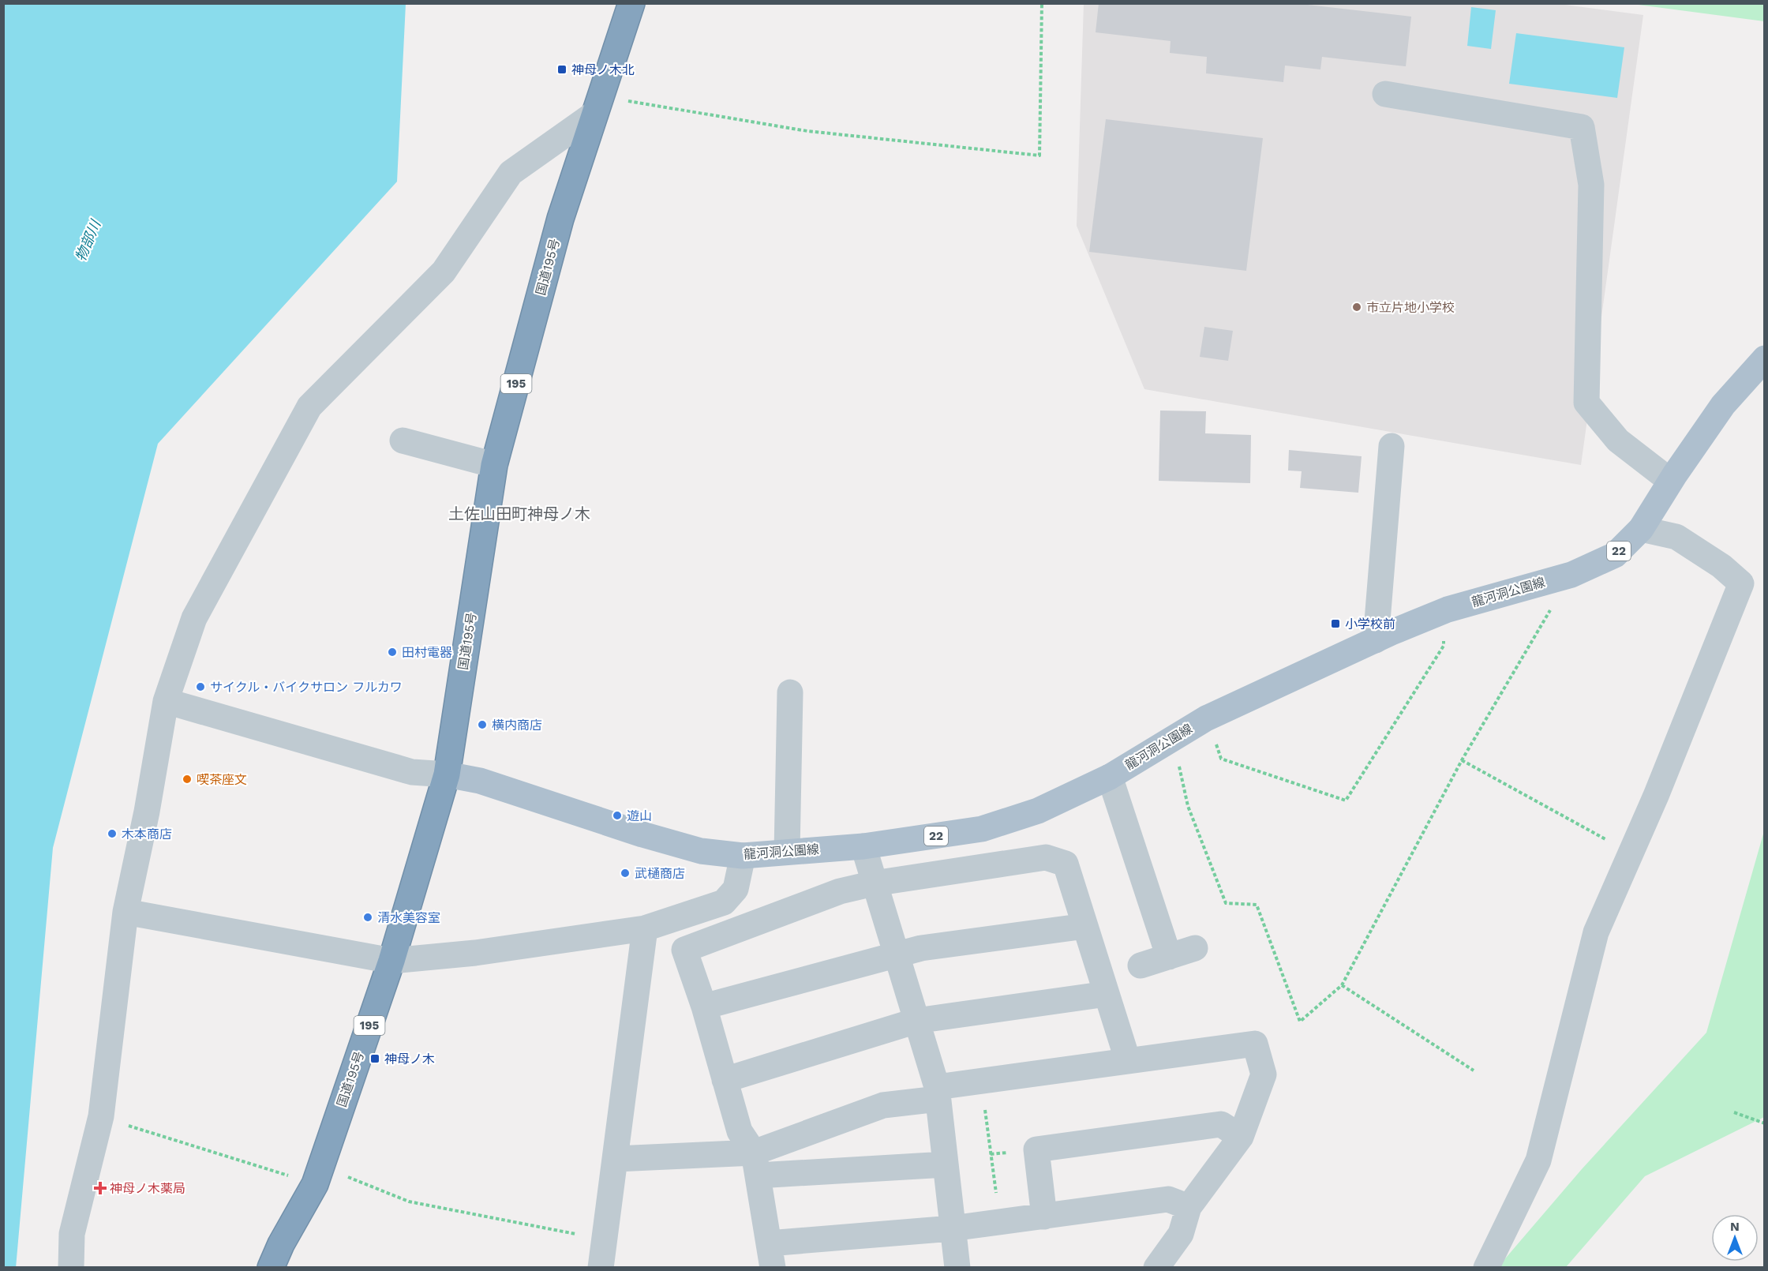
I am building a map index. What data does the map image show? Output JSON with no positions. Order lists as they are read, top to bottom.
{
  "streets": {
    "highway": ["国道195号", "195"],
    "main road": ["22", "龍河洞公園線"]
  },
  "crossings": [
    ["国道195号", "龍河洞公園線"]
  ],
  "districts": ["土佐山田町神母ノ木"],
  "water": ["物部川"],
  "places": {
    "transit": ["神母ノ木北", "小学校前", "神母ノ木"],
    "other": [
      "市立片地小学校",
      "田村電器",
      "サイクル・バイクサロン フルカワ",
      "横内商店",
      "喫茶座文",
      "遊山",
      "木本商店",
      "武樋商店",
      "清水美容室"
    ],
    "health": ["神母ノ木薬局"]
  },
  "north": "top"
}
